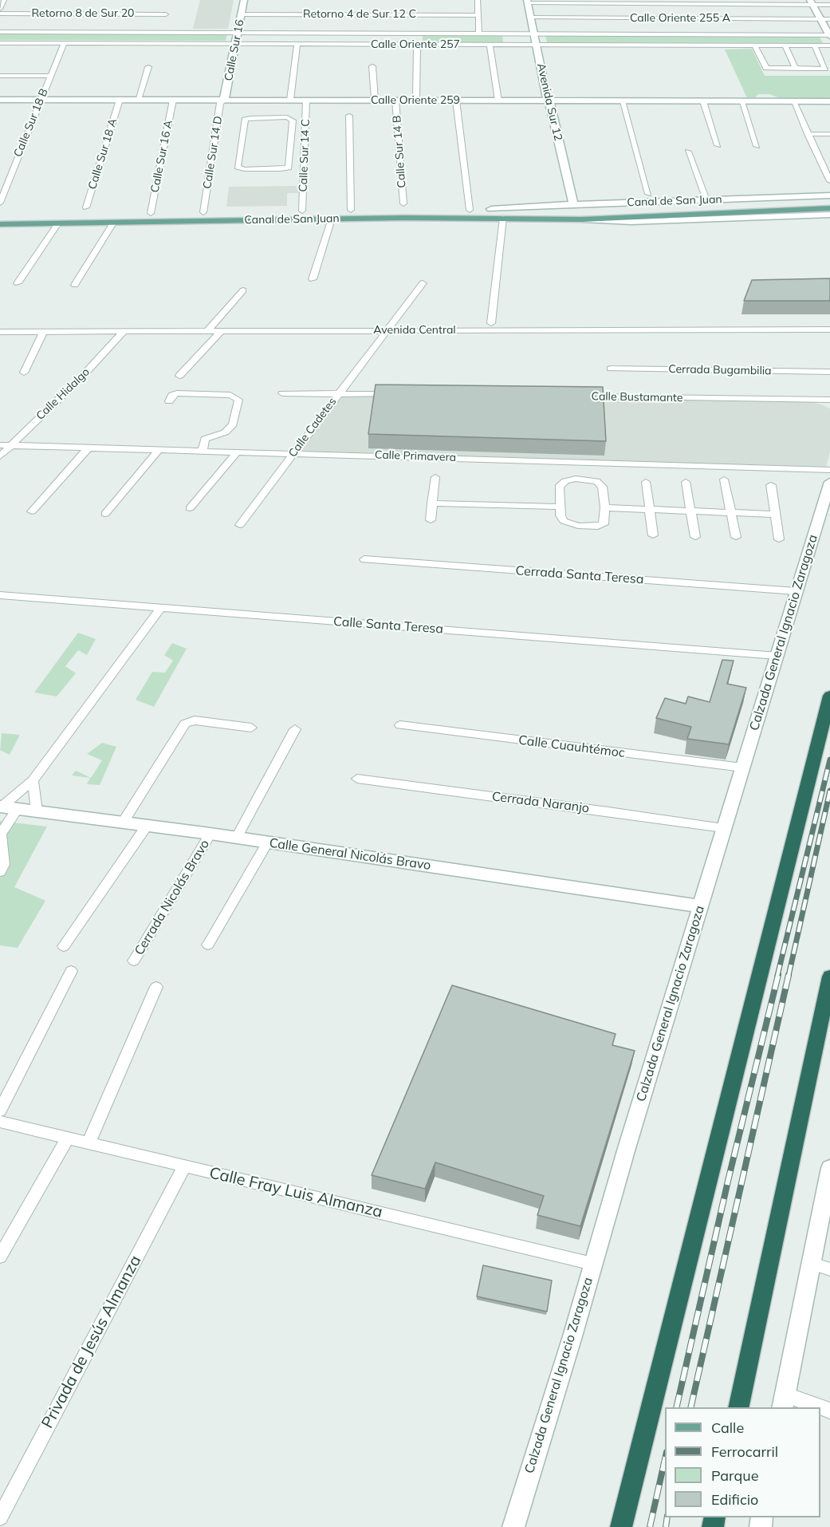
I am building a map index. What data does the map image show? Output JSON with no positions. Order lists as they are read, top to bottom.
{
  "streets": {
    "main road": ["Canal de San Juan"],
    "street": [
      "Retorno 8 de Sur 20",
      "Retorno 4 de Sur 12 C",
      "Calle Oriente 255 A",
      "Calle Oriente 257",
      "Calle Sur 16",
      "Calle Oriente 259",
      "Avenida Sur 12",
      "Calle Sur 18 B",
      "Calle Sur 14 B",
      "Calle Sur 14 D",
      "Calle Sur 18 A",
      "Calle Sur 14 C",
      "Calle Sur 16 A",
      "Avenida Central",
      "Cerrada Bugambilia",
      "Calle Hidalgo",
      "Calle Bustamante",
      "Calle Cadetes",
      "Calle Primavera",
      "Cerrada Santa Teresa",
      "Calle Santa Teresa",
      "Calzada General Ignacio Zaragoza",
      "Calle Cuauhtémoc",
      "Cerrada Naranjo",
      "Calle General Nicolás Bravo",
      "Cerrada Nicolás Bravo",
      "Calle Fray Luis Almanza",
      "Privada de Jesús Almanza"
    ]
  },
  "crossings": [
    ["Retorno 4 de Sur 12 C", "Calle Sur 16"],
    ["Calle Oriente 255 A", "Avenida Sur 12"],
    ["Calle Oriente 257", "Calle Sur 16"],
    ["Calle Oriente 257", "Avenida Sur 12"],
    ["Calle Oriente 257", "Calle Sur 18 B"],
    ["Calle Sur 16", "Calle Oriente 259"],
    ["Calle Sur 16", "Calle Sur 14 D"],
    ["Calle Oriente 259", "Avenida Sur 12"],
    ["Calle Oriente 259", "Calle Sur 18 B"],
    ["Calle Oriente 259", "Calle Sur 14 B"],
    ["Calle Oriente 259", "Calle Sur 14 D"],
    ["Calle Oriente 259", "Calle Sur 18 A"],
    ["Calle Oriente 259", "Calle Sur 14 C"],
    ["Calle Oriente 259", "Calle Sur 16 A"],
    ["Avenida Sur 12", "Canal de San Juan"],
    ["Calle Sur 14 D", "Canal de San Juan"],
    ["Calle Sur 14 C", "Canal de San Juan"],
    ["Calle Sur 16 A", "Canal de San Juan"],
    ["Avenida Central", "Calle Hidalgo"],
    ["Avenida Central", "Calle Cadetes"],
    ["Calle Hidalgo", "Calle Primavera"],
    ["Calle Cadetes", "Calle Primavera"],
    ["Cerrada Santa Teresa", "Calzada General Ignacio Zaragoza"],
    ["Calle Santa Teresa", "Calzada General Ignacio Zaragoza"],
    ["Calzada General Ignacio Zaragoza", "Calle Cuauhtémoc"],
    ["Calzada General Ignacio Zaragoza", "Cerrada Naranjo"],
    ["Calzada General Ignacio Zaragoza", "Calle General Nicolás Bravo"],
    ["Calzada General Ignacio Zaragoza", "Calle Fray Luis Almanza"],
    ["Calle General Nicolás Bravo", "Cerrada Nicolás Bravo"],
    ["Calle Fray Luis Almanza", "Privada de Jesús Almanza"]
  ],
  "legend": [
    "Calle",
    "Ferrocarril",
    "Parque",
    "Edificio"
  ]
}
